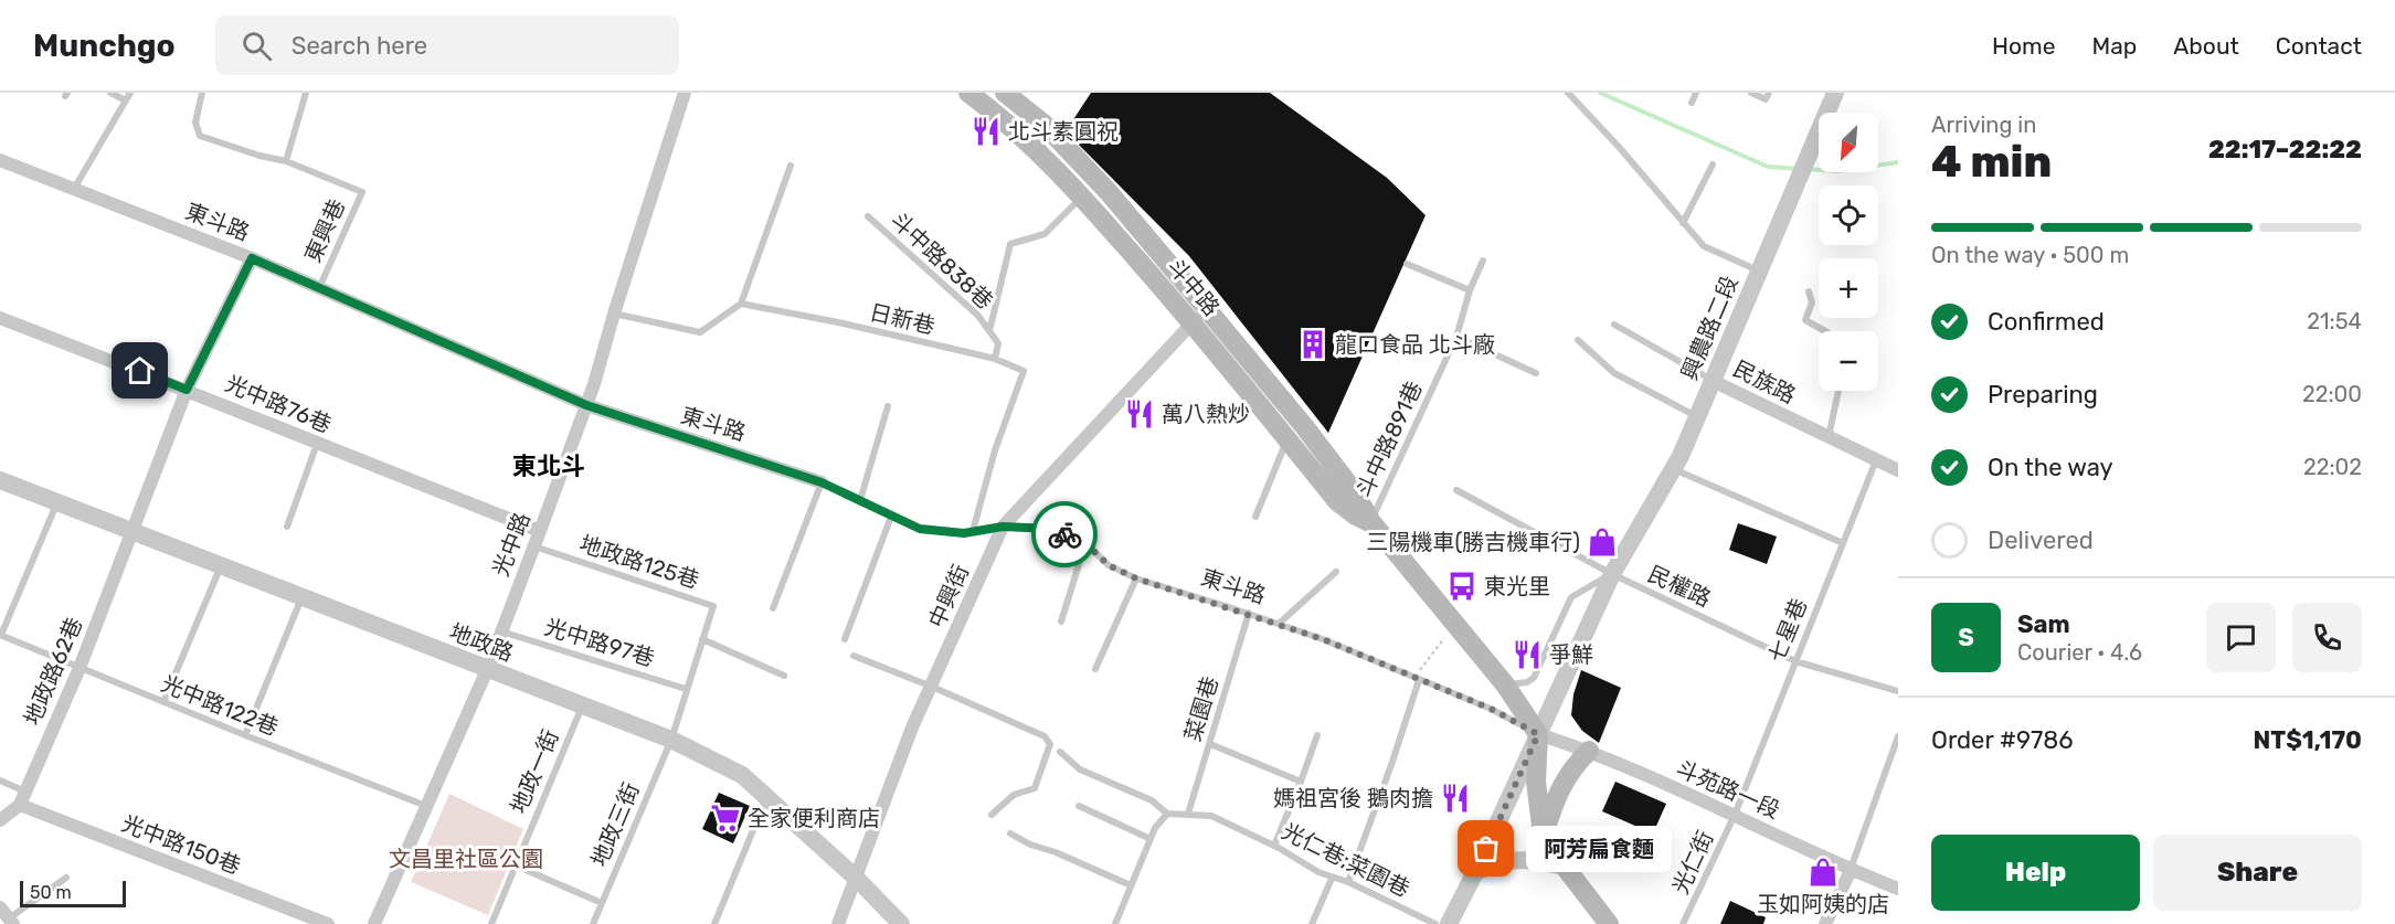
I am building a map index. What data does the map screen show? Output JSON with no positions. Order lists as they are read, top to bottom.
{
  "streets": {
    "main road": ["斗中路"],
    "street": [
      "東斗路",
      "興農路二段",
      "民族路",
      "光中路76巷",
      "光中路",
      "中興街",
      "地政路",
      "地政路62巷",
      "斗苑路一段",
      "光中路150巷"
    ],
    "lane": [
      "東興巷",
      "斗中路838巷",
      "日新巷",
      "斗中路891巷",
      "地政路125巷",
      "民權路",
      "七星巷",
      "光中路97巷",
      "光中路122巷",
      "菜園巷",
      "地政一街",
      "地政三街",
      "光仁巷;菜園巷",
      "光仁街"
    ]
  },
  "crossings": [
    ["東斗路", "東興巷"],
    ["東斗路", "斗中路"],
    ["東斗路", "日新巷"],
    ["東斗路", "興農路二段"],
    ["東斗路", "光中路"],
    ["東斗路", "中興街"],
    ["東斗路", "地政路62巷"],
    ["東斗路", "菜園巷"],
    ["東斗路", "斗苑路一段"],
    ["斗中路838巷", "斗中路"],
    ["斗中路838巷", "日新巷"],
    ["斗中路", "興農路二段"],
    ["斗中路", "斗中路891巷"],
    ["斗中路", "中興街"],
    ["斗中路", "斗苑路一段"],
    ["興農路二段", "民族路"],
    ["興農路二段", "民權路"],
    ["興農路二段", "斗苑路一段"],
    ["興農路二段", "光仁巷;菜園巷"],
    ["民族路", "七星巷"],
    ["光中路76巷", "光中路"],
    ["光中路76巷", "地政路62巷"],
    ["光中路", "地政路125巷"],
    ["光中路", "地政路"],
    ["光中路", "光中路97巷"],
    ["光中路", "光中路122巷"],
    ["地政路125巷", "地政路"],
    ["地政路125巷", "光中路97巷"],
    ["地政路125巷", "地政三街"],
    ["民權路", "七星巷"],
    ["中興街", "地政路"],
    ["七星巷", "斗苑路一段"],
    ["七星巷", "光仁街"],
    ["地政路", "地政路62巷"],
    ["地政路", "地政一街"],
    ["地政路", "地政三街"],
    ["地政路62巷", "光中路122巷"],
    ["地政路62巷", "光中路150巷"],
    ["菜園巷", "光仁巷;菜園巷"],
    ["斗苑路一段", "光仁街"]
  ],
  "districts": ["東北斗"],
  "parks": ["文昌里社區公園"],
  "places": {
    "restaurant": [
      "北斗素圓祝",
      "萬八熱炒",
      "爭鮮",
      "媽祖宮後 鵝肉擔"
    ],
    "building": ["龍口食品 北斗廠"],
    "shop": ["三陽機車(勝吉機車行)", "玉如阿姨的店"],
    "bus stop": ["東光里"],
    "supermarket": ["全家便利商店"],
    "other": ["阿芳扁食麵"]
  },
  "scale_bar": "50 m",
  "north": "bottom left",
  "page": {
    "header": "Munchgo",
    "search": "Search here",
    "nav": [
      "Home",
      "Map",
      "About",
      "Contact"
    ],
    "heading": ["4 min", "Arriving in", "22:17–22:22"],
    "panel": [
      "Sam",
      "Courier · 4.6",
      "Order #9786",
      "NT$1,170"
    ],
    "map_buttons": ["+", "−"],
    "bar": "On the way · 500 m",
    "list": [
      ["Confirmed", "21:54"],
      ["Preparing", "22:00"],
      ["On the way", "22:02"],
      "Delivered"
    ],
    "round": "S",
    "buttons": ["Help", "Share"],
    "bubble": "阿芳扁食麵",
    "scale": "50 m"
  }
}
